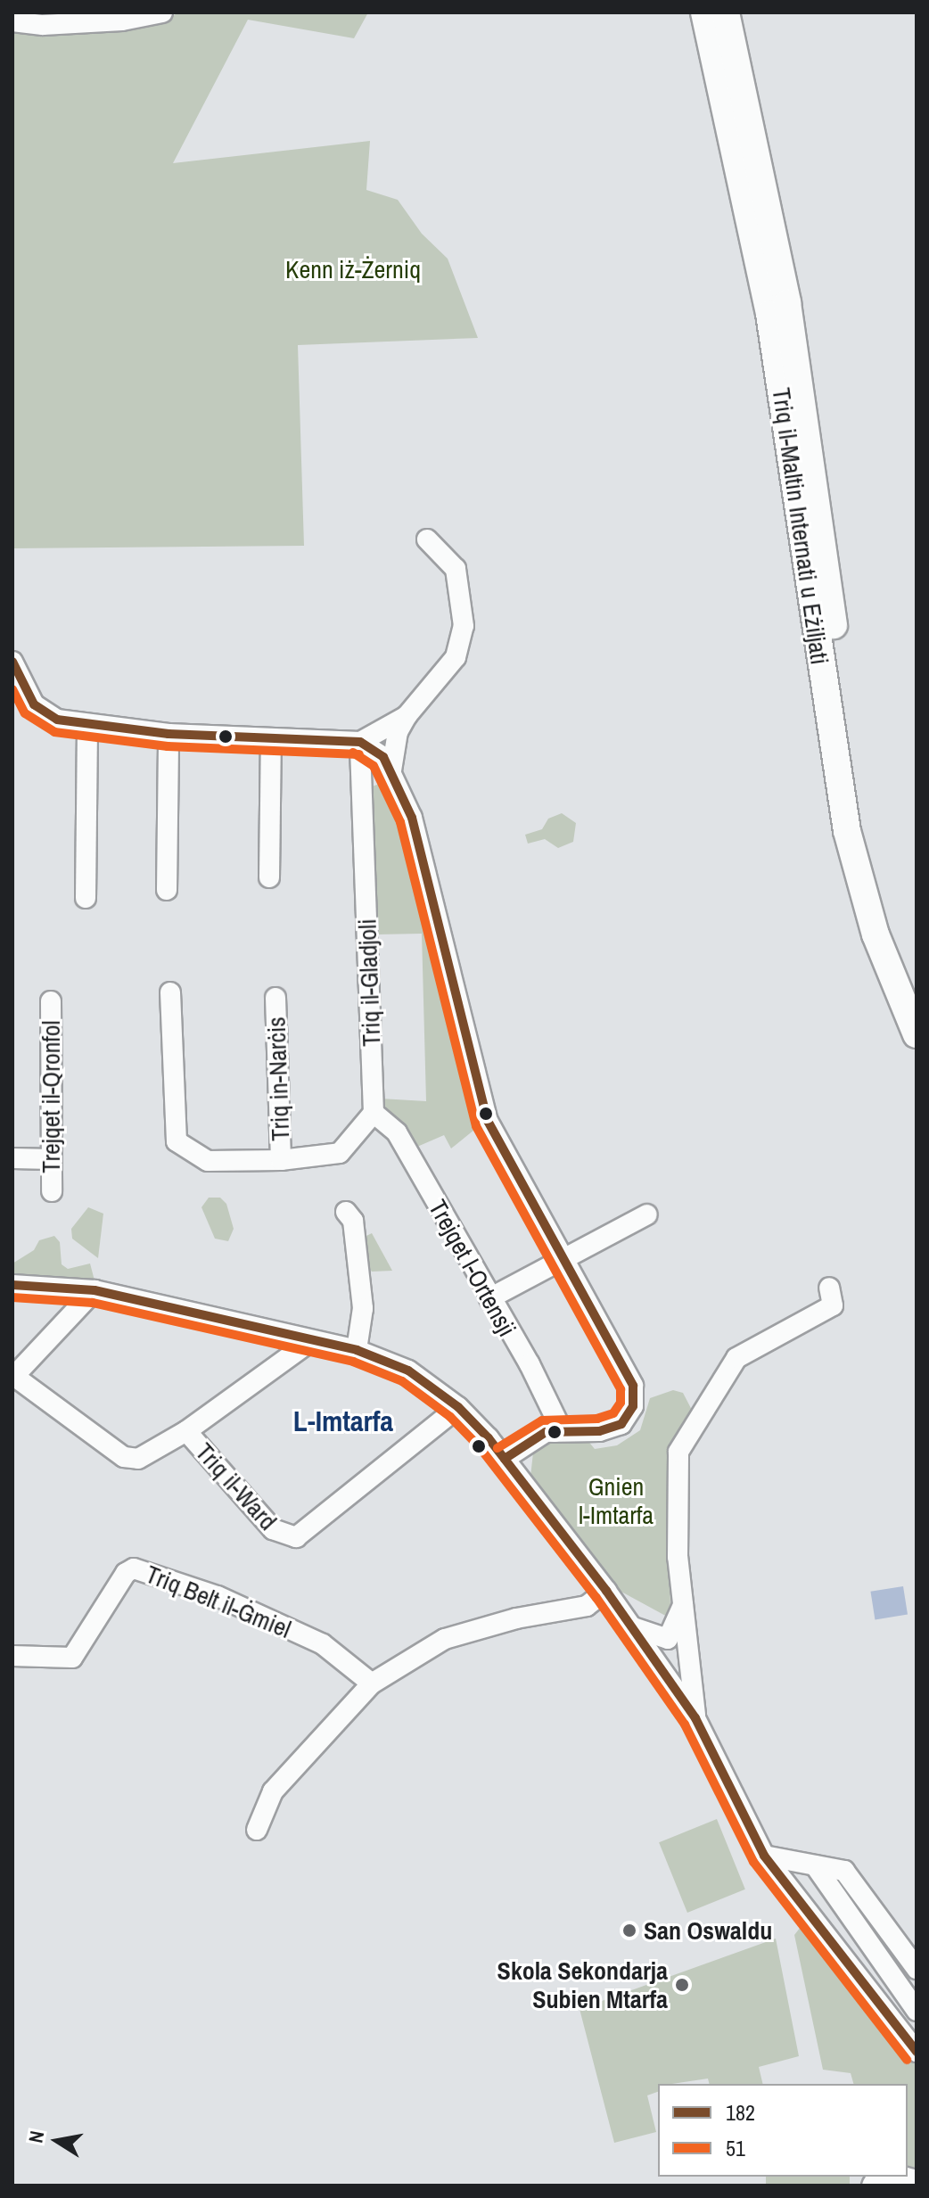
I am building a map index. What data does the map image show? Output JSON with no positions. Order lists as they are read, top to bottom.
{
  "streets": {
    "highway": ["Triq il-Maltin Internati u Eżiljati"],
    "street": [
      "Triq il-Gladjoli",
      "Triq in-Narċis",
      "Trejqet il-Qronfol",
      "Trejqet l-Ortensji",
      "Triq il-Ward",
      "Triq Belt il-Ġmiel"
    ]
  },
  "crossings": [
    ["Triq il-Gladjoli", "Trejqet l-Ortensji"]
  ],
  "districts": ["L-Imtarfa"],
  "parks": ["Kenn iż-Żerniq", "Gnien l-Imtarfa"],
  "places": ["San Oswaldu", "Skola Sekondarja Subien Mtarfa"],
  "lines": ["transit line 182", "transit line 51"],
  "legend": ["182", "51"],
  "north": "left"
}
